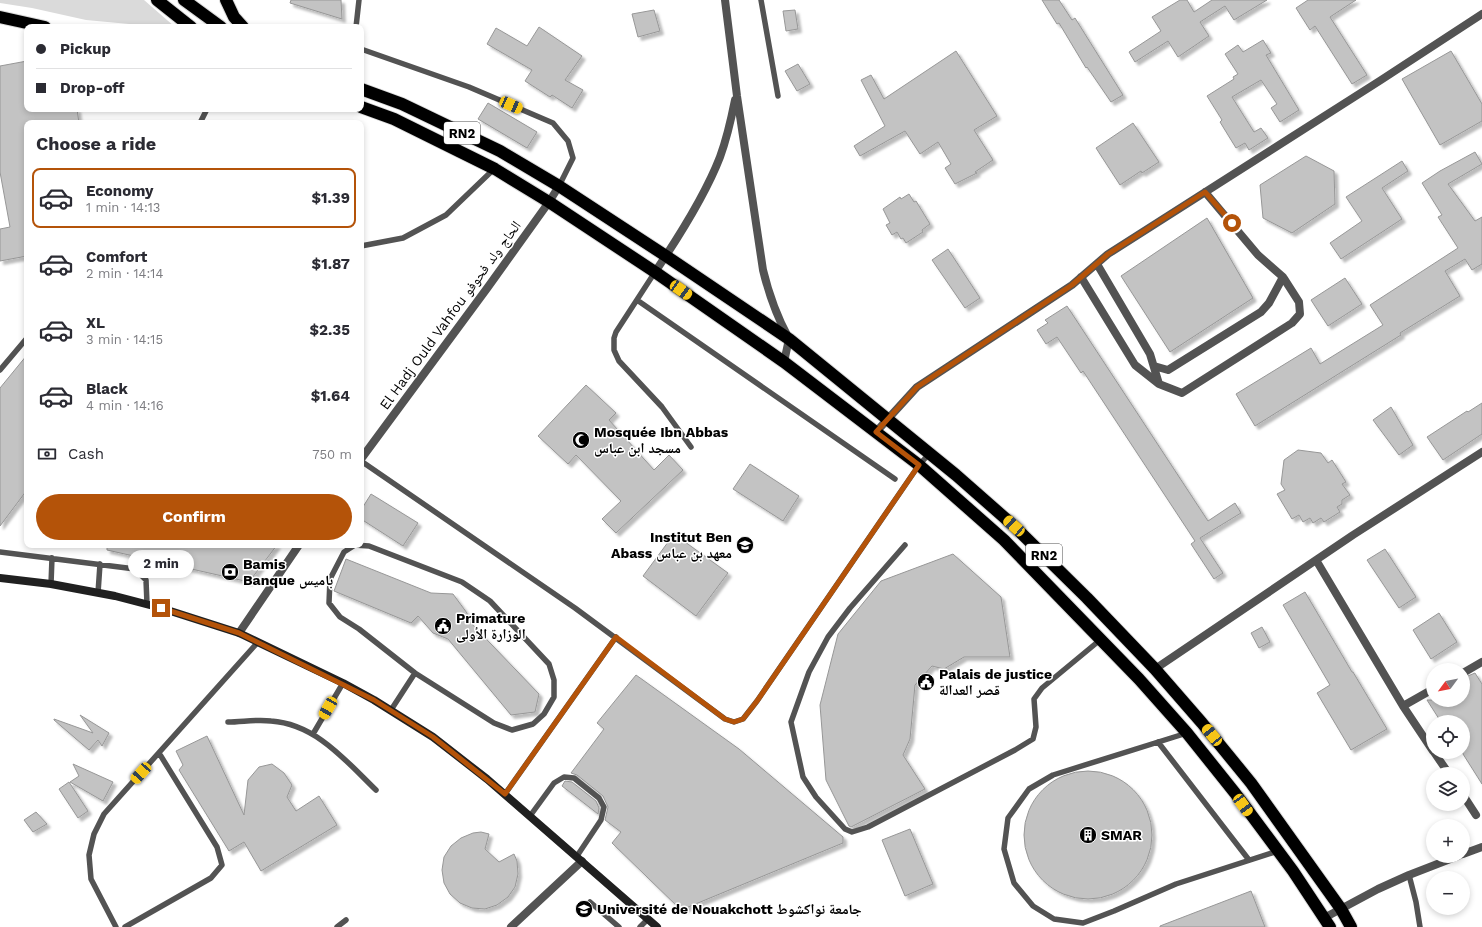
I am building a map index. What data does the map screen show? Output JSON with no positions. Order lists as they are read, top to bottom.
{
  "streets": {
    "highway": ["RN2"],
    "street": ["El Hadj Ould Vahfou الحاج ولد فحوفو"]
  },
  "crossings": [
    ["RN2", "El Hadj Ould Vahfou الحاج ولد فحوفو"]
  ],
  "places": {
    "mosque": ["Mosquée Ibn Abbas مسجد ابن عباس"],
    "school or university": ["Institut Ben Abass معهد بن عباس", "Université de Nouakchott جامعة نواكشوط"],
    "bank": ["Bamis Banque باميس"],
    "public building": ["Primature الوزارة الأولى", "Palais de justice قصر العدالة"],
    "building": ["SMAR"]
  },
  "north": "bottom left",
  "page": {
    "banner": ["Pickup", "Drop-off"],
    "heading": "Choose a ride",
    "list": [
      {
        "name": "Economy",
        "note": "1 min · 14:13",
        "value": "$1.39"
      },
      {
        "name": "Comfort",
        "note": "2 min · 14:14",
        "value": "$1.87"
      },
      {
        "name": "XL",
        "note": "3 min · 14:15",
        "value": "$2.35"
      },
      {
        "name": "Black",
        "note": "4 min · 14:16",
        "value": "$1.64"
      }
    ],
    "pay": ["Cash", "750 m"],
    "buttons": "Confirm",
    "bubble": "2 min",
    "map_buttons": ["+", "−"]
  }
}
